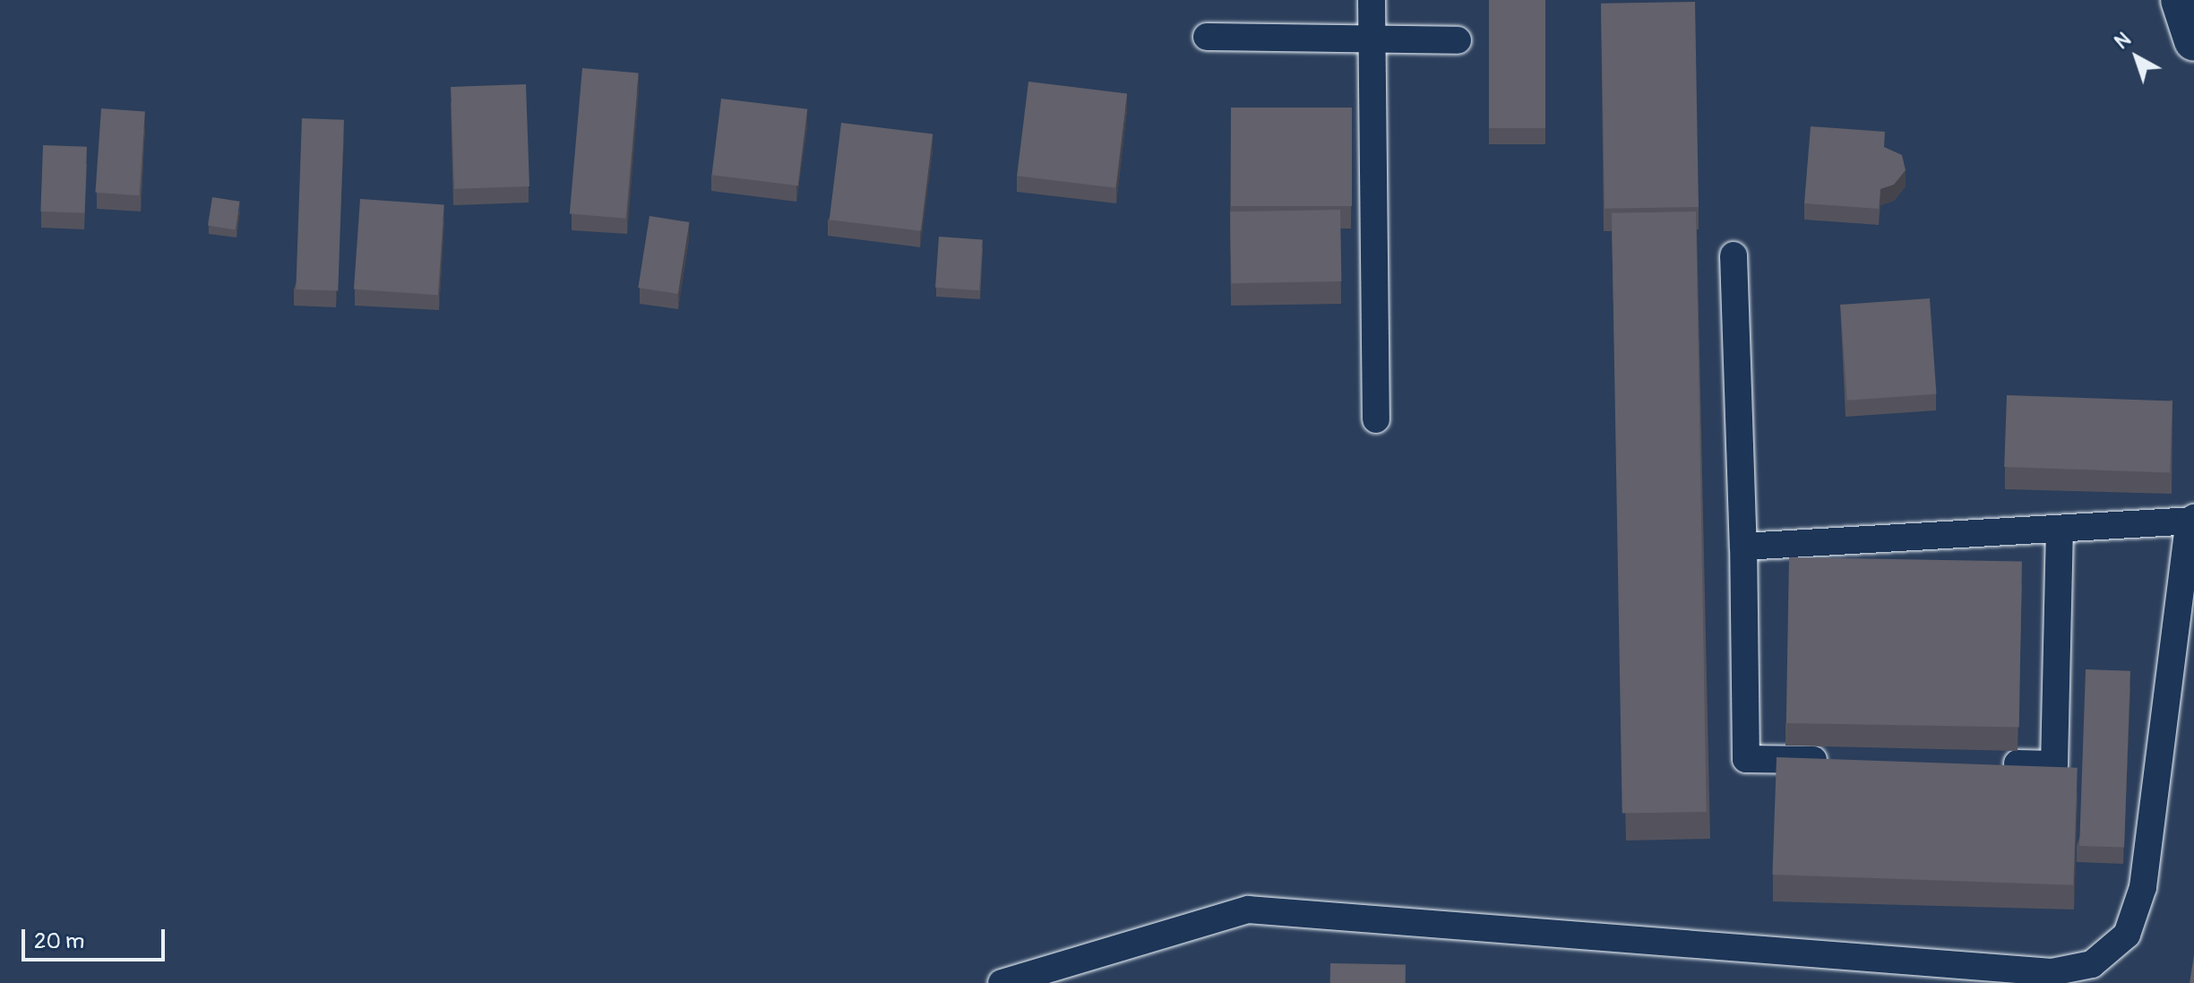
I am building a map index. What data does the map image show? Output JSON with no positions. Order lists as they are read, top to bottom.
{
  "scale_bar": "20 m",
  "north": "top left"
}
